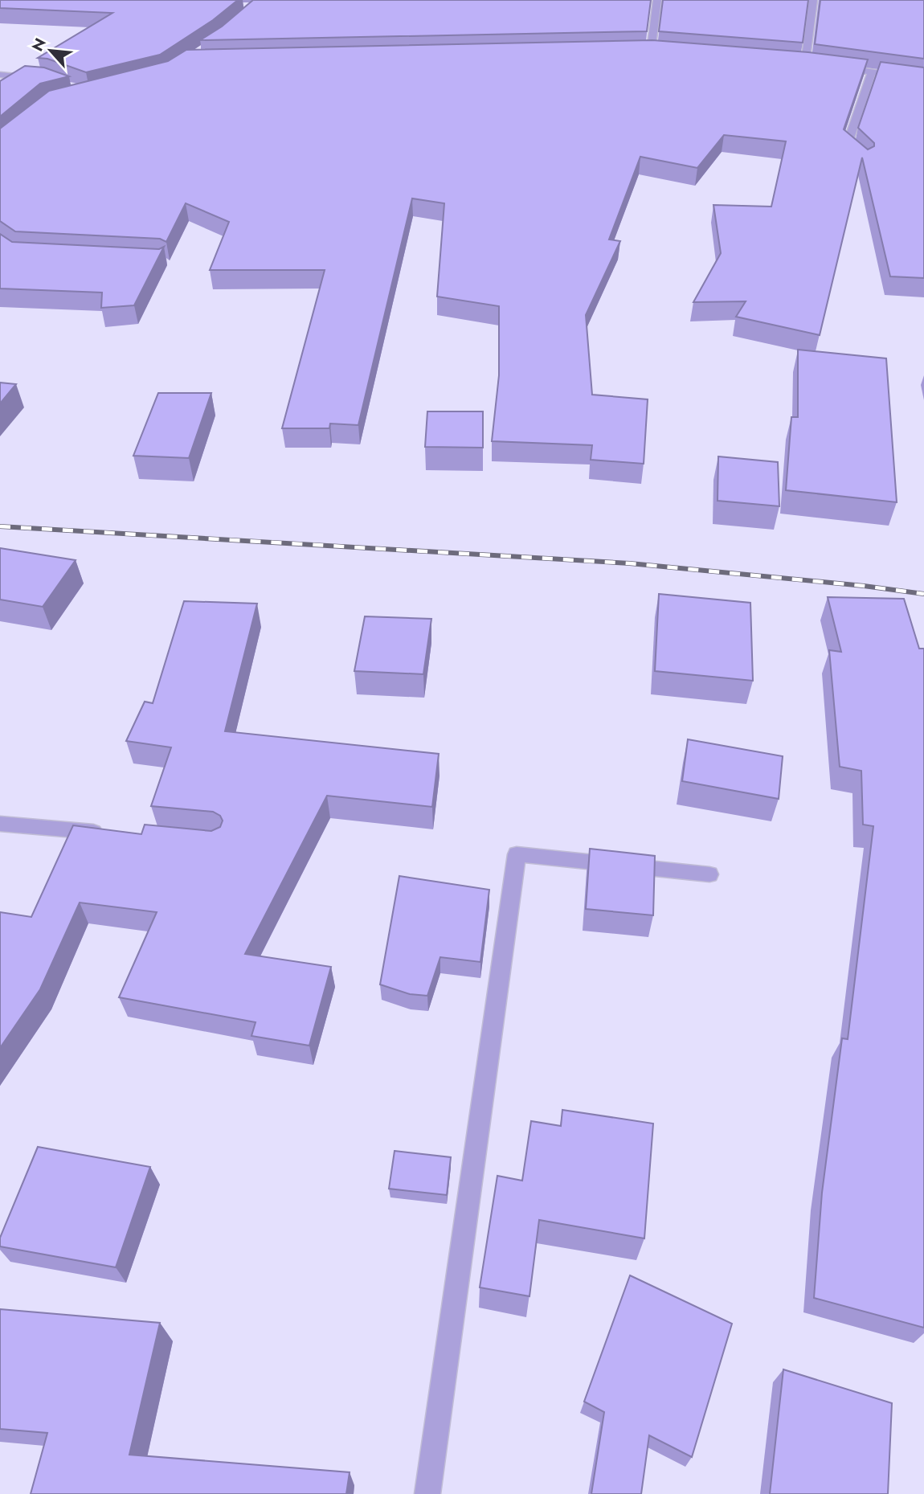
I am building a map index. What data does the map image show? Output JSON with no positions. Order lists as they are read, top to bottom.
{
  "north": "top left"
}
